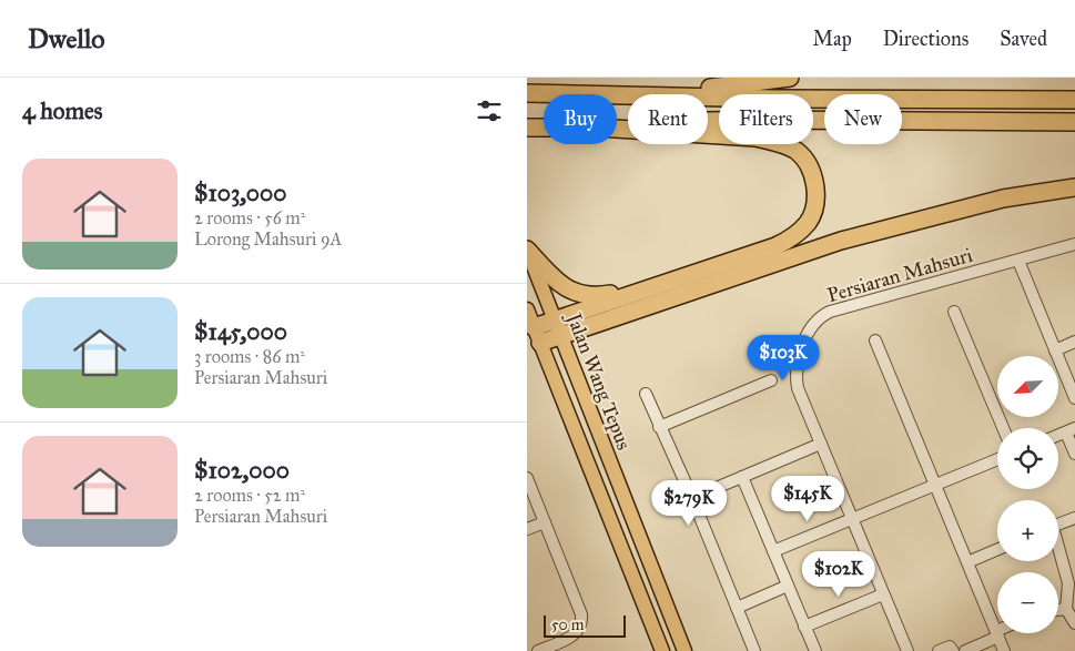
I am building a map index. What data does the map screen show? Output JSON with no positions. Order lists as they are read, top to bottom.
{
  "streets": {
    "main road": ["Jalan Wang Tepus"],
    "street": ["Persiaran Mahsuri"]
  },
  "scale_bar": "50 m",
  "north": "bottom left",
  "page": {
    "header": "Dwello",
    "nav": ["Map", "Directions", "Saved"],
    "heading": "4 homes",
    "chip": [
      "Buy",
      "Rent",
      "Filters",
      "New"
    ],
    "list": [
      {
        "name": "$103,000",
        "note": "2 rooms · 56 m² · Lorong Mahsuri 9A"
      },
      {
        "name": "$145,000",
        "note": "3 rooms · 86 m² · Persiaran Mahsuri"
      },
      {
        "name": "$102,000",
        "note": "2 rooms · 52 m² · Persiaran Mahsuri"
      }
    ],
    "price": [
      "$103K",
      "$145K",
      "$279K",
      "$102K"
    ],
    "map_buttons": ["+", "−"],
    "scale": "50 m"
  }
}
